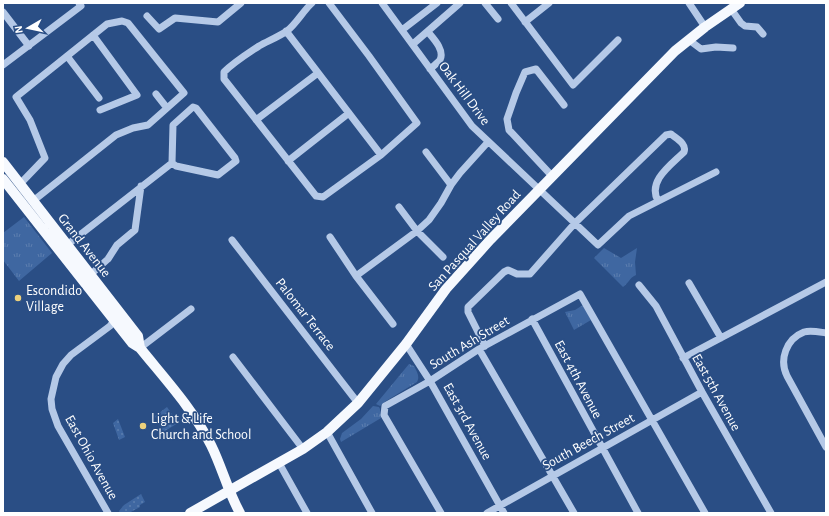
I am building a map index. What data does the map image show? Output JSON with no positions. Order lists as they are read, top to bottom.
{
  "streets": {
    "main road": ["San Pasqual Valley Road", "Grand Avenue"],
    "street": [
      "Oak Hill Drive",
      "Palomar Terrace",
      "South Ash Street",
      "East 4th Avenue",
      "East 5th Avenue",
      "East 3rd Avenue",
      "South Beech Street",
      "East Ohio Avenue"
    ]
  },
  "crossings": [
    ["Oak Hill Drive", "San Pasqual Valley Road"],
    ["San Pasqual Valley Road", "Grand Avenue"],
    ["San Pasqual Valley Road", "Palomar Terrace"],
    ["San Pasqual Valley Road", "East 3rd Avenue"],
    ["Grand Avenue", "East Ohio Avenue"],
    ["South Ash Street", "East 4th Avenue"],
    ["South Ash Street", "East 3rd Avenue"],
    ["South Ash Street", "South Beech Street"],
    ["East 4th Avenue", "South Beech Street"],
    ["East 5th Avenue", "South Beech Street"],
    ["East 3rd Avenue", "South Beech Street"]
  ],
  "places": ["Escondido Village", "Light & Life Church and School"],
  "north": "left"
}
